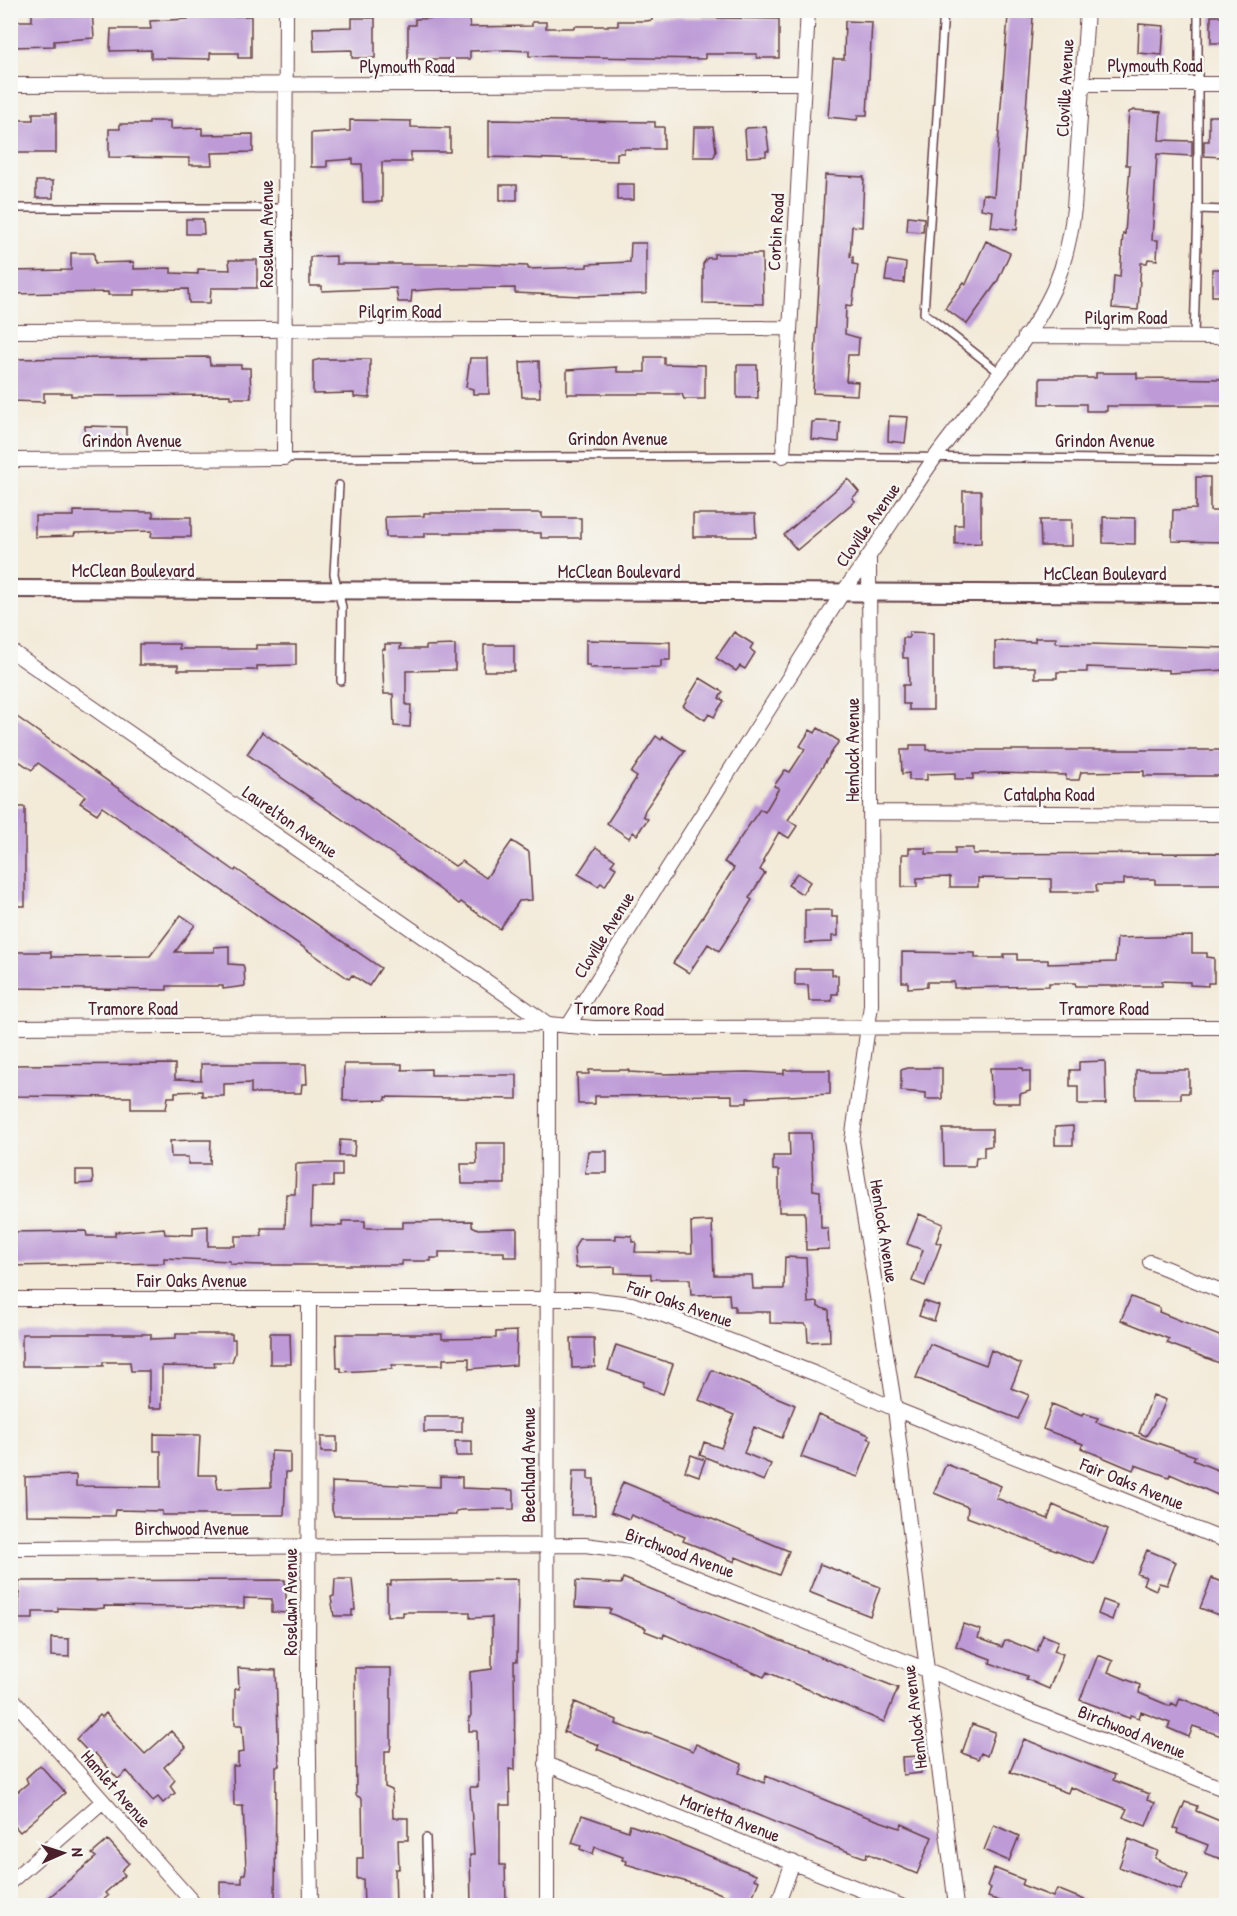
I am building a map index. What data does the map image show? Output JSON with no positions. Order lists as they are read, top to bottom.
{
  "streets": {
    "street": [
      "Plymouth Road",
      "Cloville Avenue",
      "Corbin Road",
      "Roselawn Avenue",
      "Pilgrim Road",
      "Grindon Avenue",
      "McClean Boulevard",
      "Hemlock Avenue",
      "Catalpha Road",
      "Laurelton Avenue",
      "Tramore Road",
      "Fair Oaks Avenue",
      "Beechland Avenue",
      "Birchwood Avenue",
      "Hamlet Avenue",
      "Marietta Avenue"
    ]
  },
  "crossings": [
    ["Plymouth Road", "Cloville Avenue"],
    ["Plymouth Road", "Corbin Road"],
    ["Plymouth Road", "Roselawn Avenue"],
    ["Cloville Avenue", "Pilgrim Road"],
    ["Cloville Avenue", "Grindon Avenue"],
    ["Cloville Avenue", "McClean Boulevard"],
    ["Cloville Avenue", "Hemlock Avenue"],
    ["Cloville Avenue", "Tramore Road"],
    ["Corbin Road", "Pilgrim Road"],
    ["Corbin Road", "Grindon Avenue"],
    ["Roselawn Avenue", "Pilgrim Road"],
    ["Roselawn Avenue", "Grindon Avenue"],
    ["Roselawn Avenue", "Fair Oaks Avenue"],
    ["Roselawn Avenue", "Birchwood Avenue"],
    ["McClean Boulevard", "Hemlock Avenue"],
    ["Hemlock Avenue", "Catalpha Road"],
    ["Hemlock Avenue", "Tramore Road"],
    ["Hemlock Avenue", "Fair Oaks Avenue"],
    ["Hemlock Avenue", "Birchwood Avenue"],
    ["Laurelton Avenue", "Tramore Road"],
    ["Laurelton Avenue", "Beechland Avenue"],
    ["Tramore Road", "Beechland Avenue"],
    ["Fair Oaks Avenue", "Beechland Avenue"],
    ["Beechland Avenue", "Birchwood Avenue"],
    ["Beechland Avenue", "Marietta Avenue"]
  ],
  "north": "right"
}
